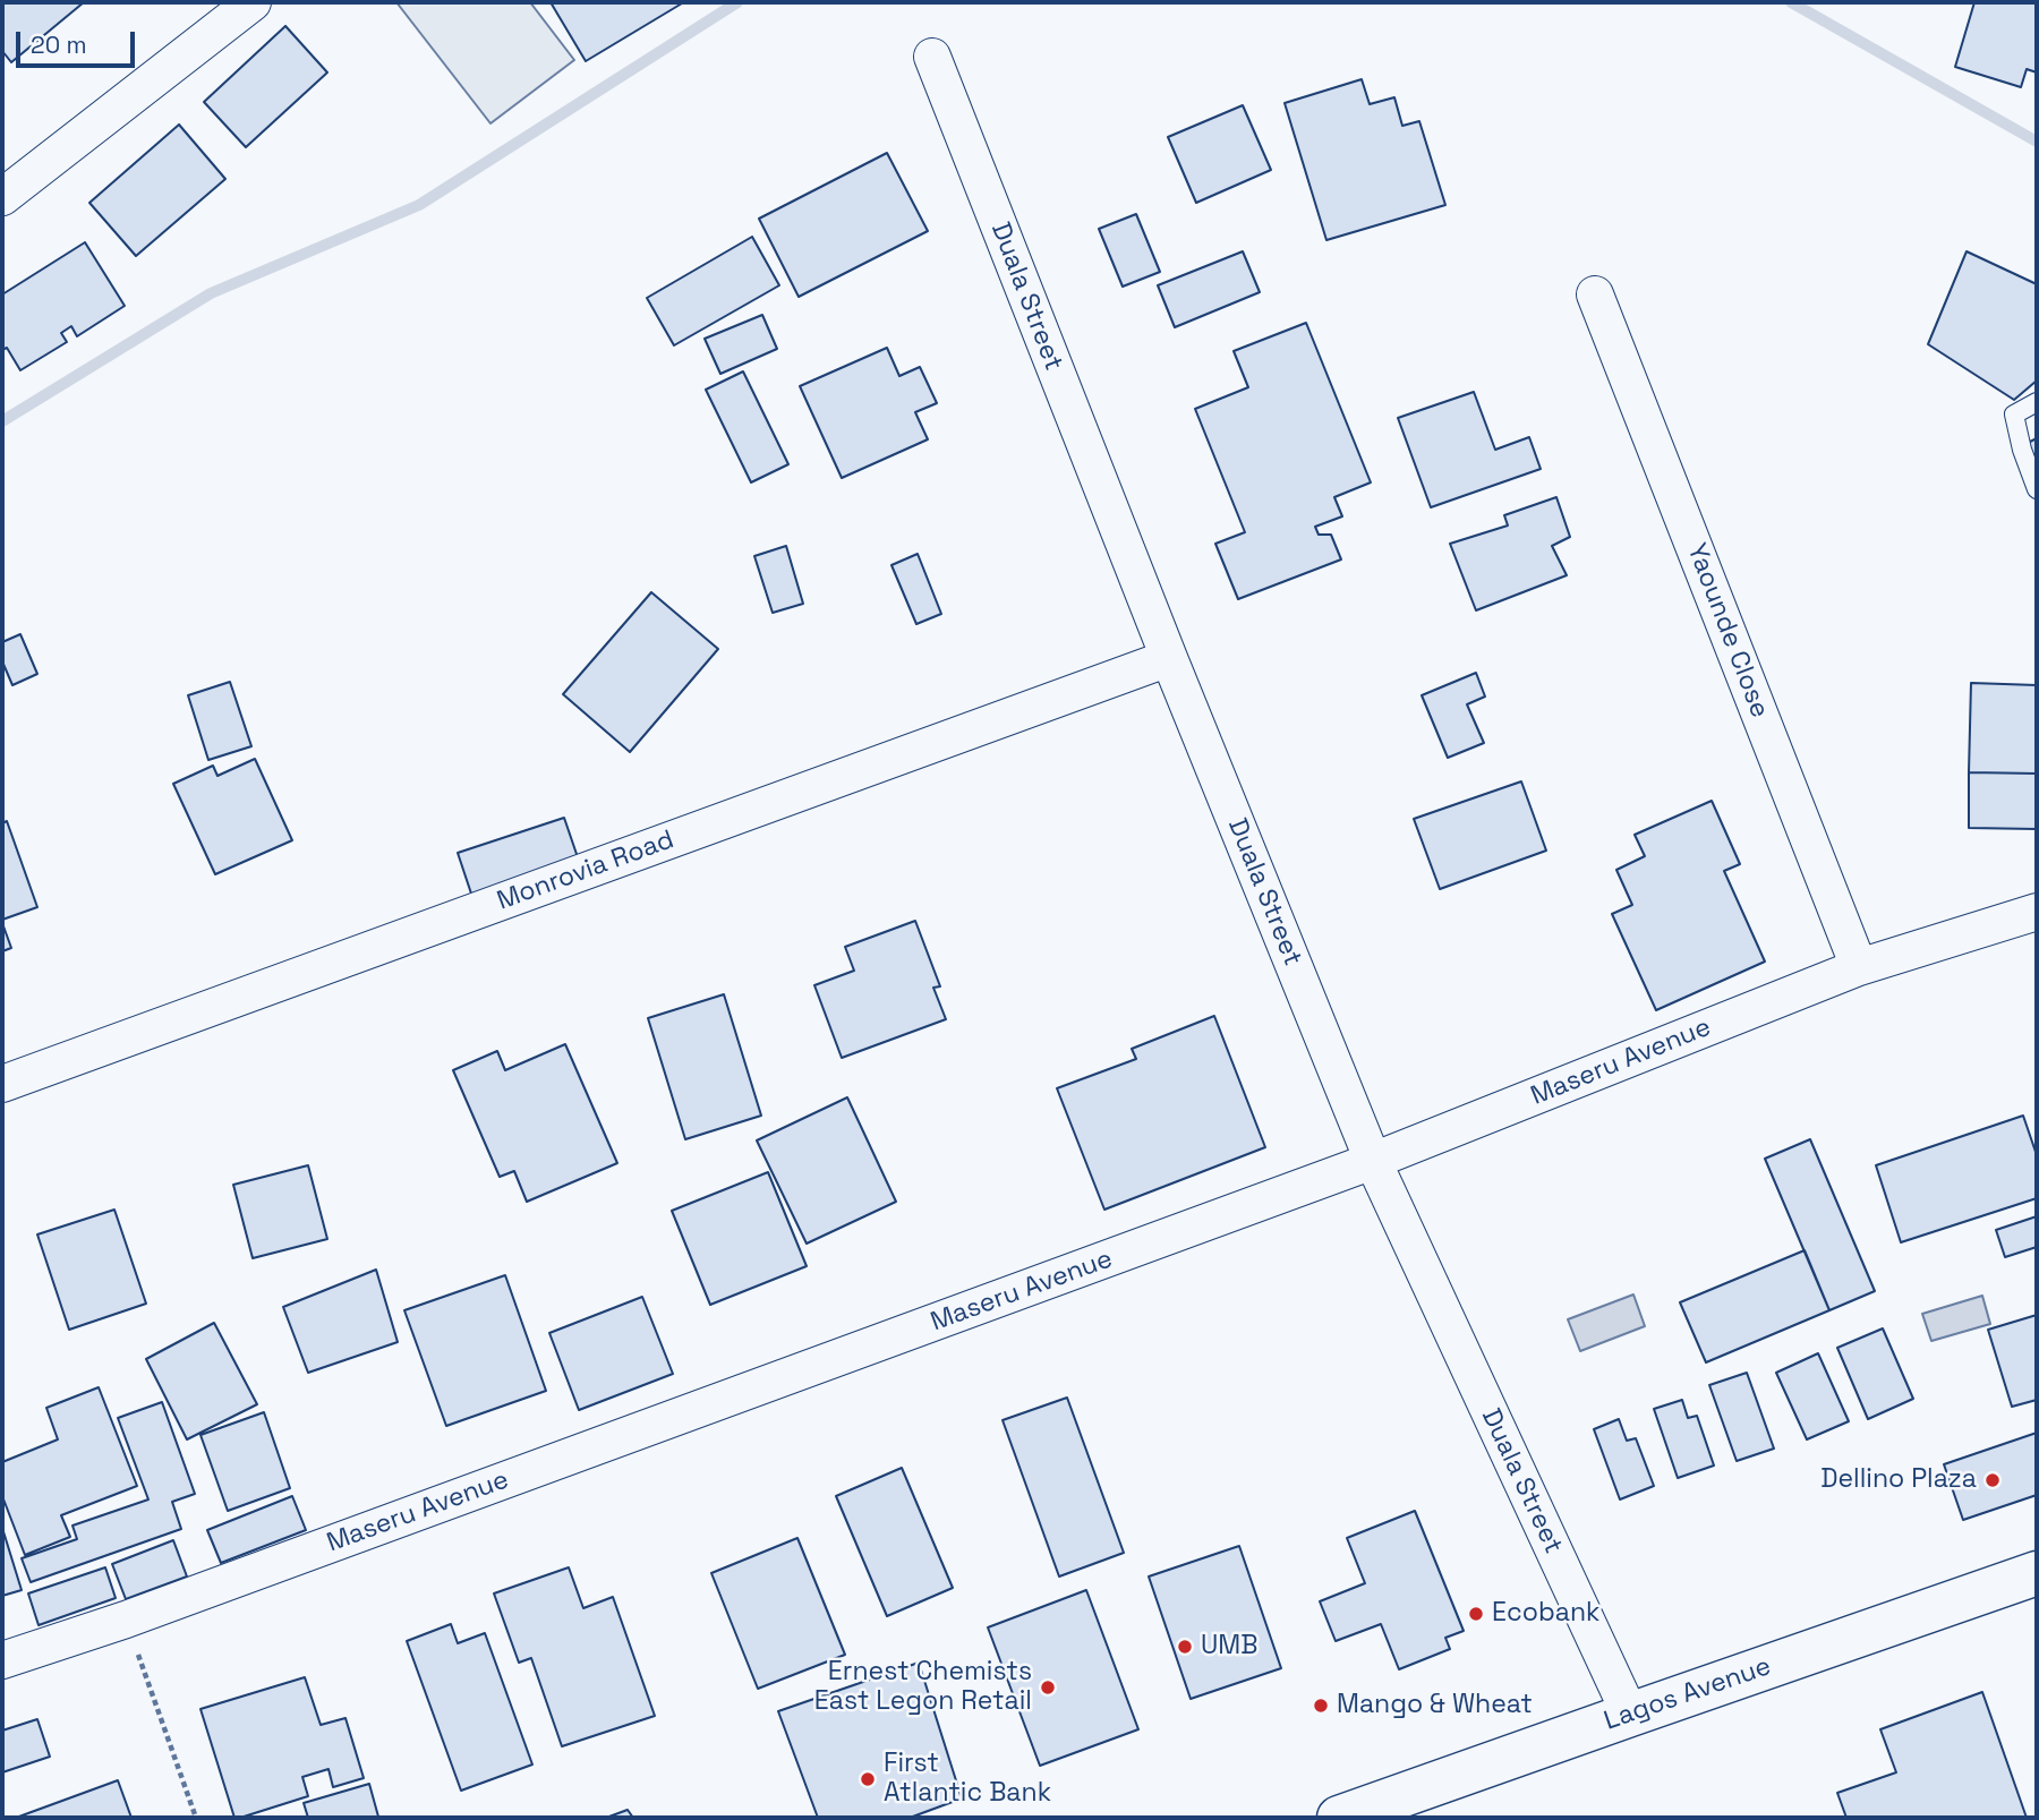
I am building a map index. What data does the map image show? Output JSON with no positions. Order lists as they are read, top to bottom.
{
  "streets": {
    "street": [
      "Duala Street",
      "Yaounde Close",
      "Monrovia Road",
      "Maseru Avenue",
      "Lagos Avenue"
    ]
  },
  "crossings": [
    ["Duala Street", "Monrovia Road"],
    ["Duala Street", "Maseru Avenue"],
    ["Duala Street", "Lagos Avenue"],
    ["Yaounde Close", "Maseru Avenue"]
  ],
  "places": [
    "Dellino Plaza",
    "Ecobank",
    "UMB",
    "Ernest Chemists East Legon Retail",
    "Mango & Wheat",
    "First Atlantic Bank"
  ],
  "scale_bar": "20 m"
}
